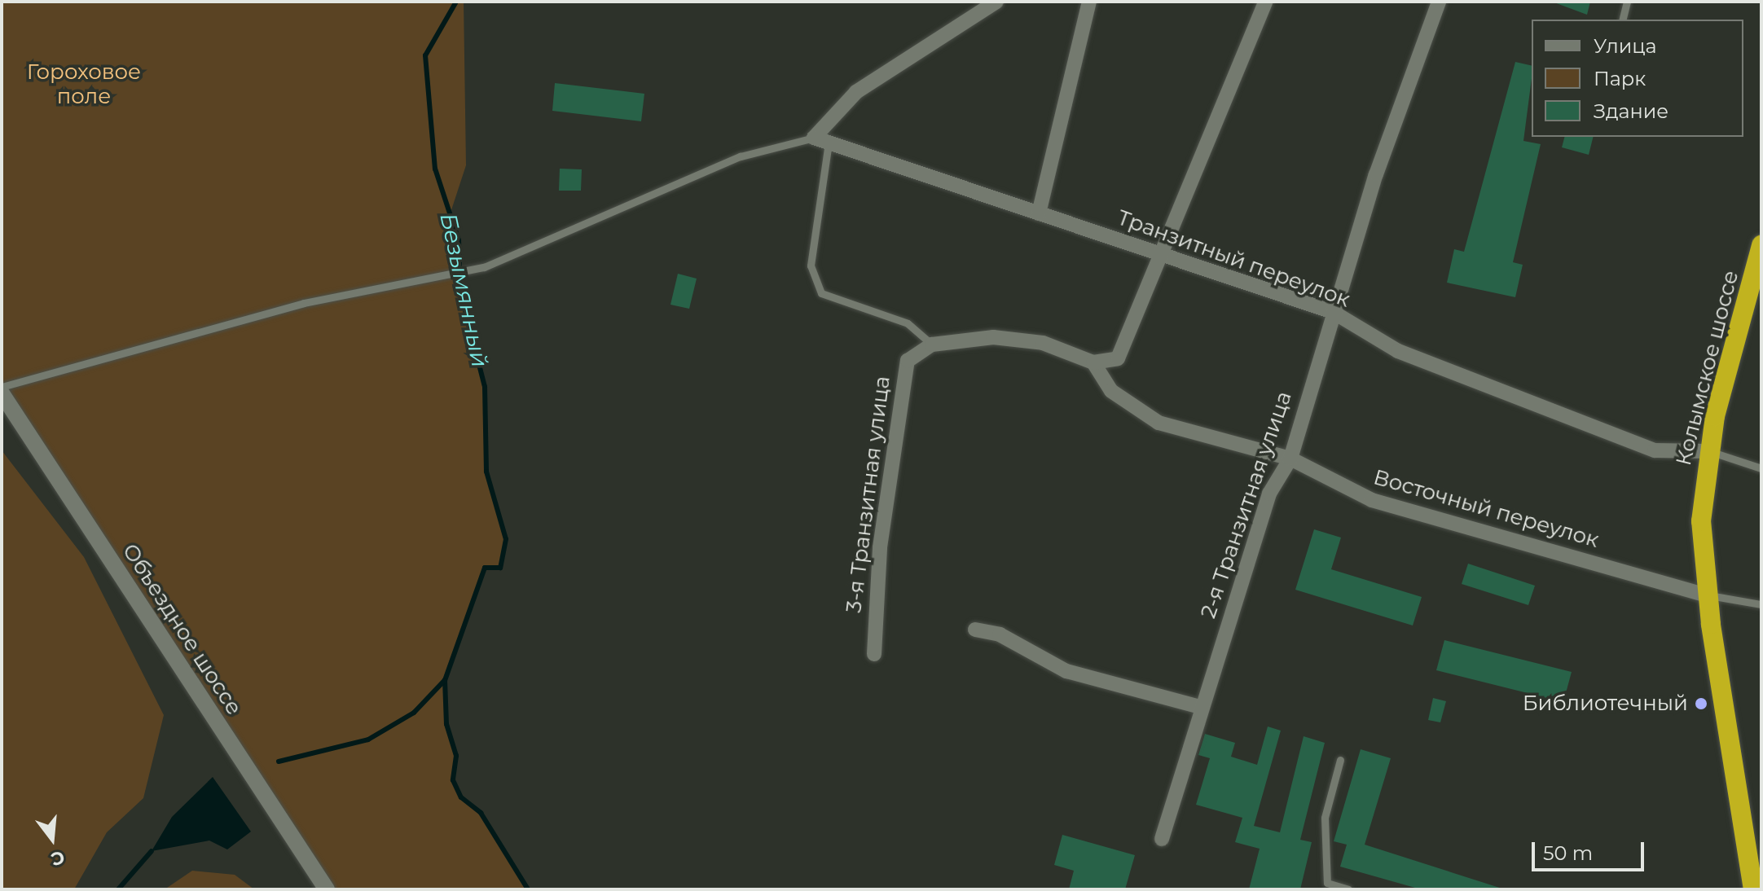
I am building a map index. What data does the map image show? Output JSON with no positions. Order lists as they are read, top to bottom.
{
  "streets": {
    "highway": ["Колымское шоссе"],
    "street": [
      "Транзитный переулок",
      "3-я Транзитная улица",
      "2-я Транзитная улица",
      "Восточный переулок",
      "Объездное шоссе"
    ]
  },
  "crossings": [
    ["Транзитный переулок", "Колымское шоссе"],
    ["Транзитный переулок", "2-я Транзитная улица"],
    ["Колымское шоссе", "Восточный переулок"],
    ["2-я Транзитная улица", "Восточный переулок"]
  ],
  "water": ["Безымянный"],
  "parks": ["Гороховое поле"],
  "places": ["Библиотечный"],
  "legend": ["Улица", "Парк", "Здание"],
  "scale_bar": "50 m",
  "north": "bottom"
}
